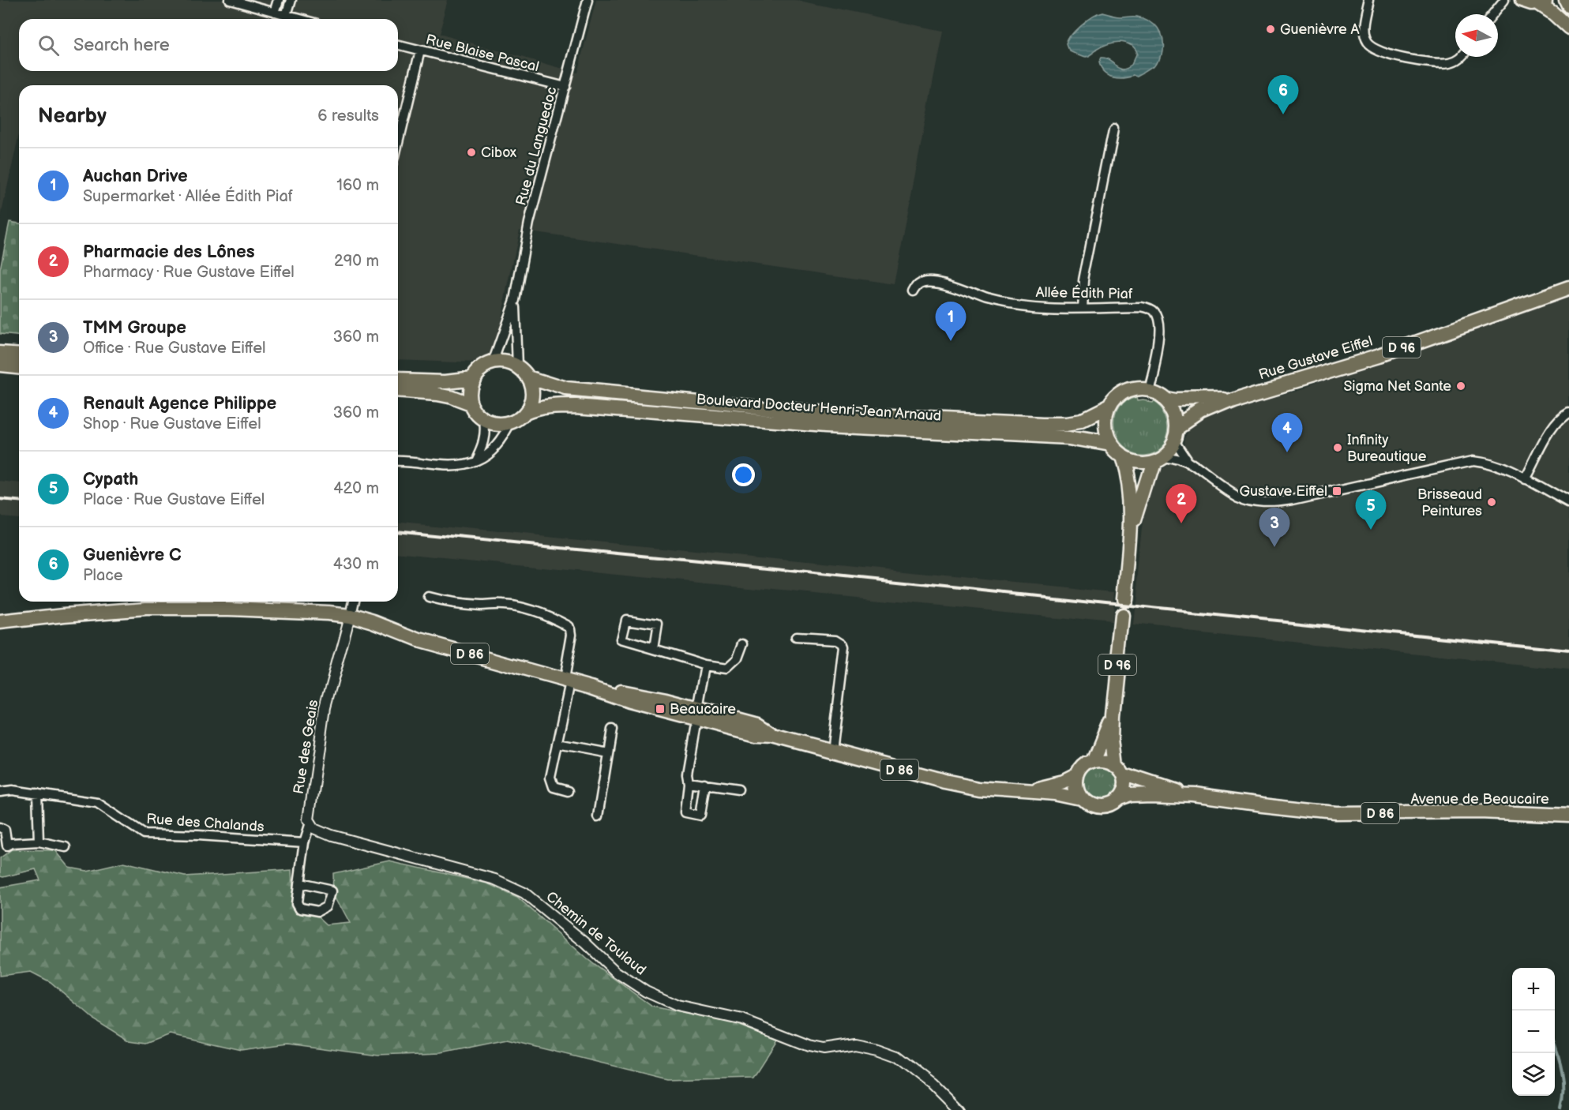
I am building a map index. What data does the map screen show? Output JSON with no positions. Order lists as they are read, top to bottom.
{
  "streets": {
    "main road": [
      "D 96",
      "Rue Gustave Eiffel",
      "Boulevard Docteur Henri-Jean Arnaud",
      "D 86",
      "Avenue de Beaucaire"
    ],
    "street": [
      "Rue Blaise Pascal",
      "Rue du Languedoc",
      "Allée Édith Piaf",
      "Rue des Geais",
      "Rue des Chalands",
      "Chemin de Toulaud"
    ]
  },
  "crossings": [
    ["Rue Blaise Pascal", "Rue du Languedoc"],
    ["Rue du Languedoc", "Boulevard Docteur Henri-Jean Arnaud"],
    ["Allée Édith Piaf", "Rue Gustave Eiffel"],
    ["Allée Édith Piaf", "Boulevard Docteur Henri-Jean Arnaud"],
    ["D 96", "D 86"],
    ["D 96", "Avenue de Beaucaire"],
    ["Rue Gustave Eiffel", "Boulevard Docteur Henri-Jean Arnaud"],
    ["D 86", "Rue des Geais"],
    ["D 86", "Avenue de Beaucaire"],
    ["Rue des Geais", "Rue des Chalands"],
    ["Rue des Geais", "Chemin de Toulaud"]
  ],
  "places": {
    "other": [
      "Guenièvre A",
      "Cibox",
      "Sigma Net Sante",
      "Infinity Bureautique",
      "Brisseaud Peintures"
    ],
    "transit": ["Gustave Eiffel", "Beaucaire"]
  },
  "north": "left",
  "page": {
    "search": "Search here",
    "pins": [
      "6",
      "1",
      "4",
      "2",
      "5",
      "3"
    ],
    "heading": ["Nearby", "6 results"],
    "list": [
      {
        "mark": "1",
        "name": "Auchan Drive",
        "note": "Supermarket · Allée Édith Piaf",
        "value": "160 m"
      },
      {
        "mark": "2",
        "name": "Pharmacie des Lônes",
        "note": "Pharmacy · Rue Gustave Eiffel",
        "value": "290 m"
      },
      {
        "mark": "3",
        "name": "TMM Groupe",
        "note": "Office · Rue Gustave Eiffel",
        "value": "360 m"
      },
      {
        "mark": "4",
        "name": "Renault Agence Philippe",
        "note": "Shop · Rue Gustave Eiffel",
        "value": "360 m"
      },
      {
        "mark": "5",
        "name": "Cypath",
        "note": "Place · Rue Gustave Eiffel",
        "value": "420 m"
      },
      {
        "mark": "6",
        "name": "Guenièvre C",
        "note": "Place",
        "value": "430 m"
      }
    ],
    "map_buttons": ["+", "−"]
  }
}
